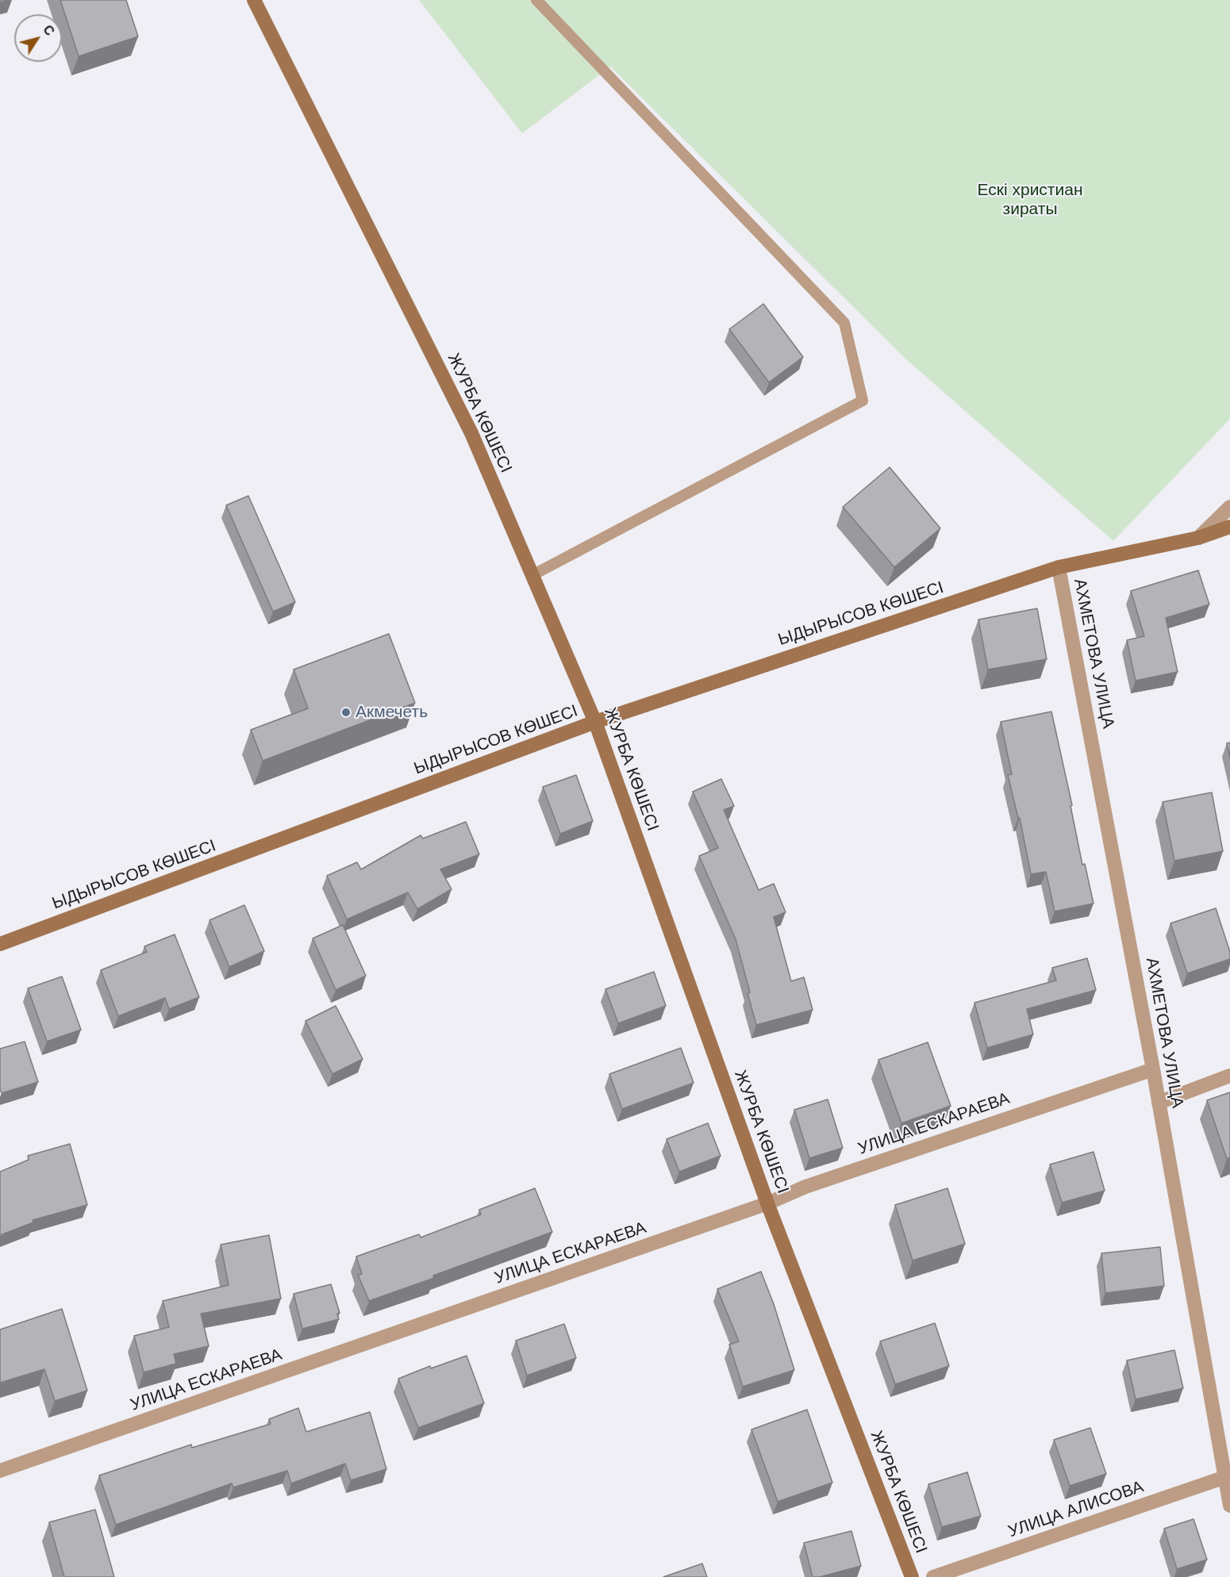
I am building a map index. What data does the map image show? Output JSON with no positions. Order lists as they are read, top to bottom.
{
  "streets": {
    "street": [
      "ЖУРБА КӨШЕСІ",
      "ЫДЫРЫСОВ КӨШЕСІ",
      "АХМЕТОВА УЛИЦА",
      "УЛИЦА ЕСКАРАЕВА",
      "УЛИЦА АЛИСОВА"
    ]
  },
  "crossings": [
    ["ЖУРБА КӨШЕСІ", "ЫДЫРЫСОВ КӨШЕСІ"],
    ["ЖУРБА КӨШЕСІ", "УЛИЦА ЕСКАРАЕВА"],
    ["ЫДЫРЫСОВ КӨШЕСІ", "АХМЕТОВА УЛИЦА"],
    ["АХМЕТОВА УЛИЦА", "УЛИЦА ЕСКАРАЕВА"],
    ["АХМЕТОВА УЛИЦА", "УЛИЦА АЛИСОВА"]
  ],
  "parks": ["Ескі христиан зираты"],
  "places": ["Акмечеть"],
  "north": "top right"
}
